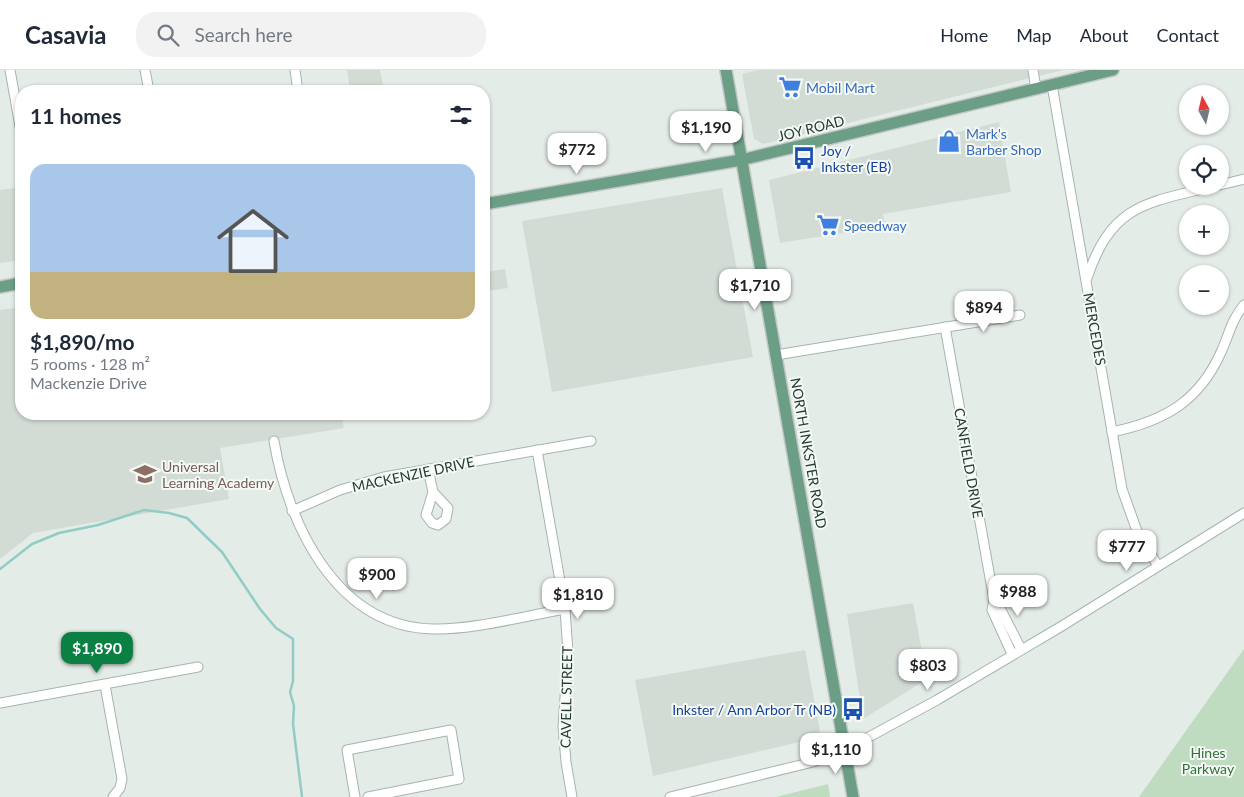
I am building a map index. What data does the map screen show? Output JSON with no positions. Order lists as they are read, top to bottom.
{
  "streets": {
    "main road": ["JOY ROAD", "NORTH INKSTER ROAD"],
    "street": [
      "MERCEDES",
      "CANFIELD DRIVE",
      "MACKENZIE DRIVE",
      "CAVELL STREET"
    ]
  },
  "crossings": [
    ["JOY ROAD", "MERCEDES"],
    ["JOY ROAD", "NORTH INKSTER ROAD"],
    ["MACKENZIE DRIVE", "CAVELL STREET"]
  ],
  "parks": ["Hines Parkway"],
  "places": {
    "supermarket": ["Mobil Mart", "Speedway"],
    "shop": ["Mark's Barber Shop"],
    "bus stop": ["Joy / Inkster (EB)", "Inkster / Ann Arbor Tr (NB)"],
    "school or university": ["Universal Learning Academy"]
  },
  "north": "top",
  "page": {
    "header": "Casavia",
    "search": "Search here",
    "nav": [
      "Home",
      "Map",
      "About",
      "Contact"
    ],
    "map_buttons": ["+", "−"],
    "heading": "11 homes",
    "price": [
      "$1,190",
      "$772",
      "$1,710",
      "$894",
      "$777",
      "$900",
      "$988",
      "$1,810",
      "$1,890",
      "$803",
      "$1,110"
    ],
    "list": [
      {
        "name": "$1,890/mo",
        "note": "5 rooms · 128 m² · Mackenzie Drive"
      }
    ]
  }
}
